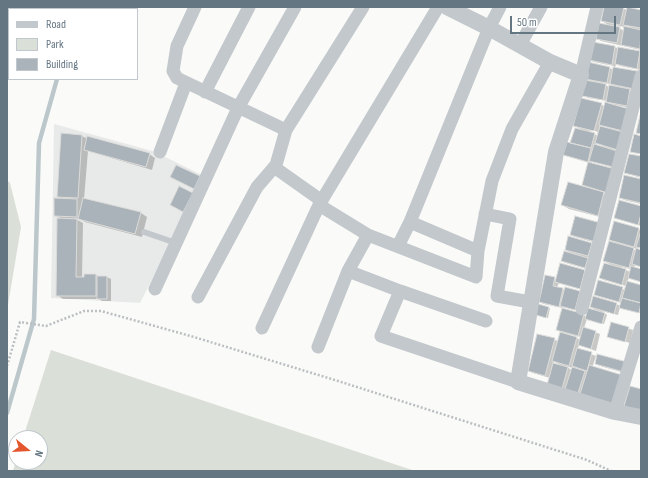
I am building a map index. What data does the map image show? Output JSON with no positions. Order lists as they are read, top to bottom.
{
  "legend": ["Road", "Park", "Building"],
  "scale_bar": "50 m",
  "north": "right"
}
